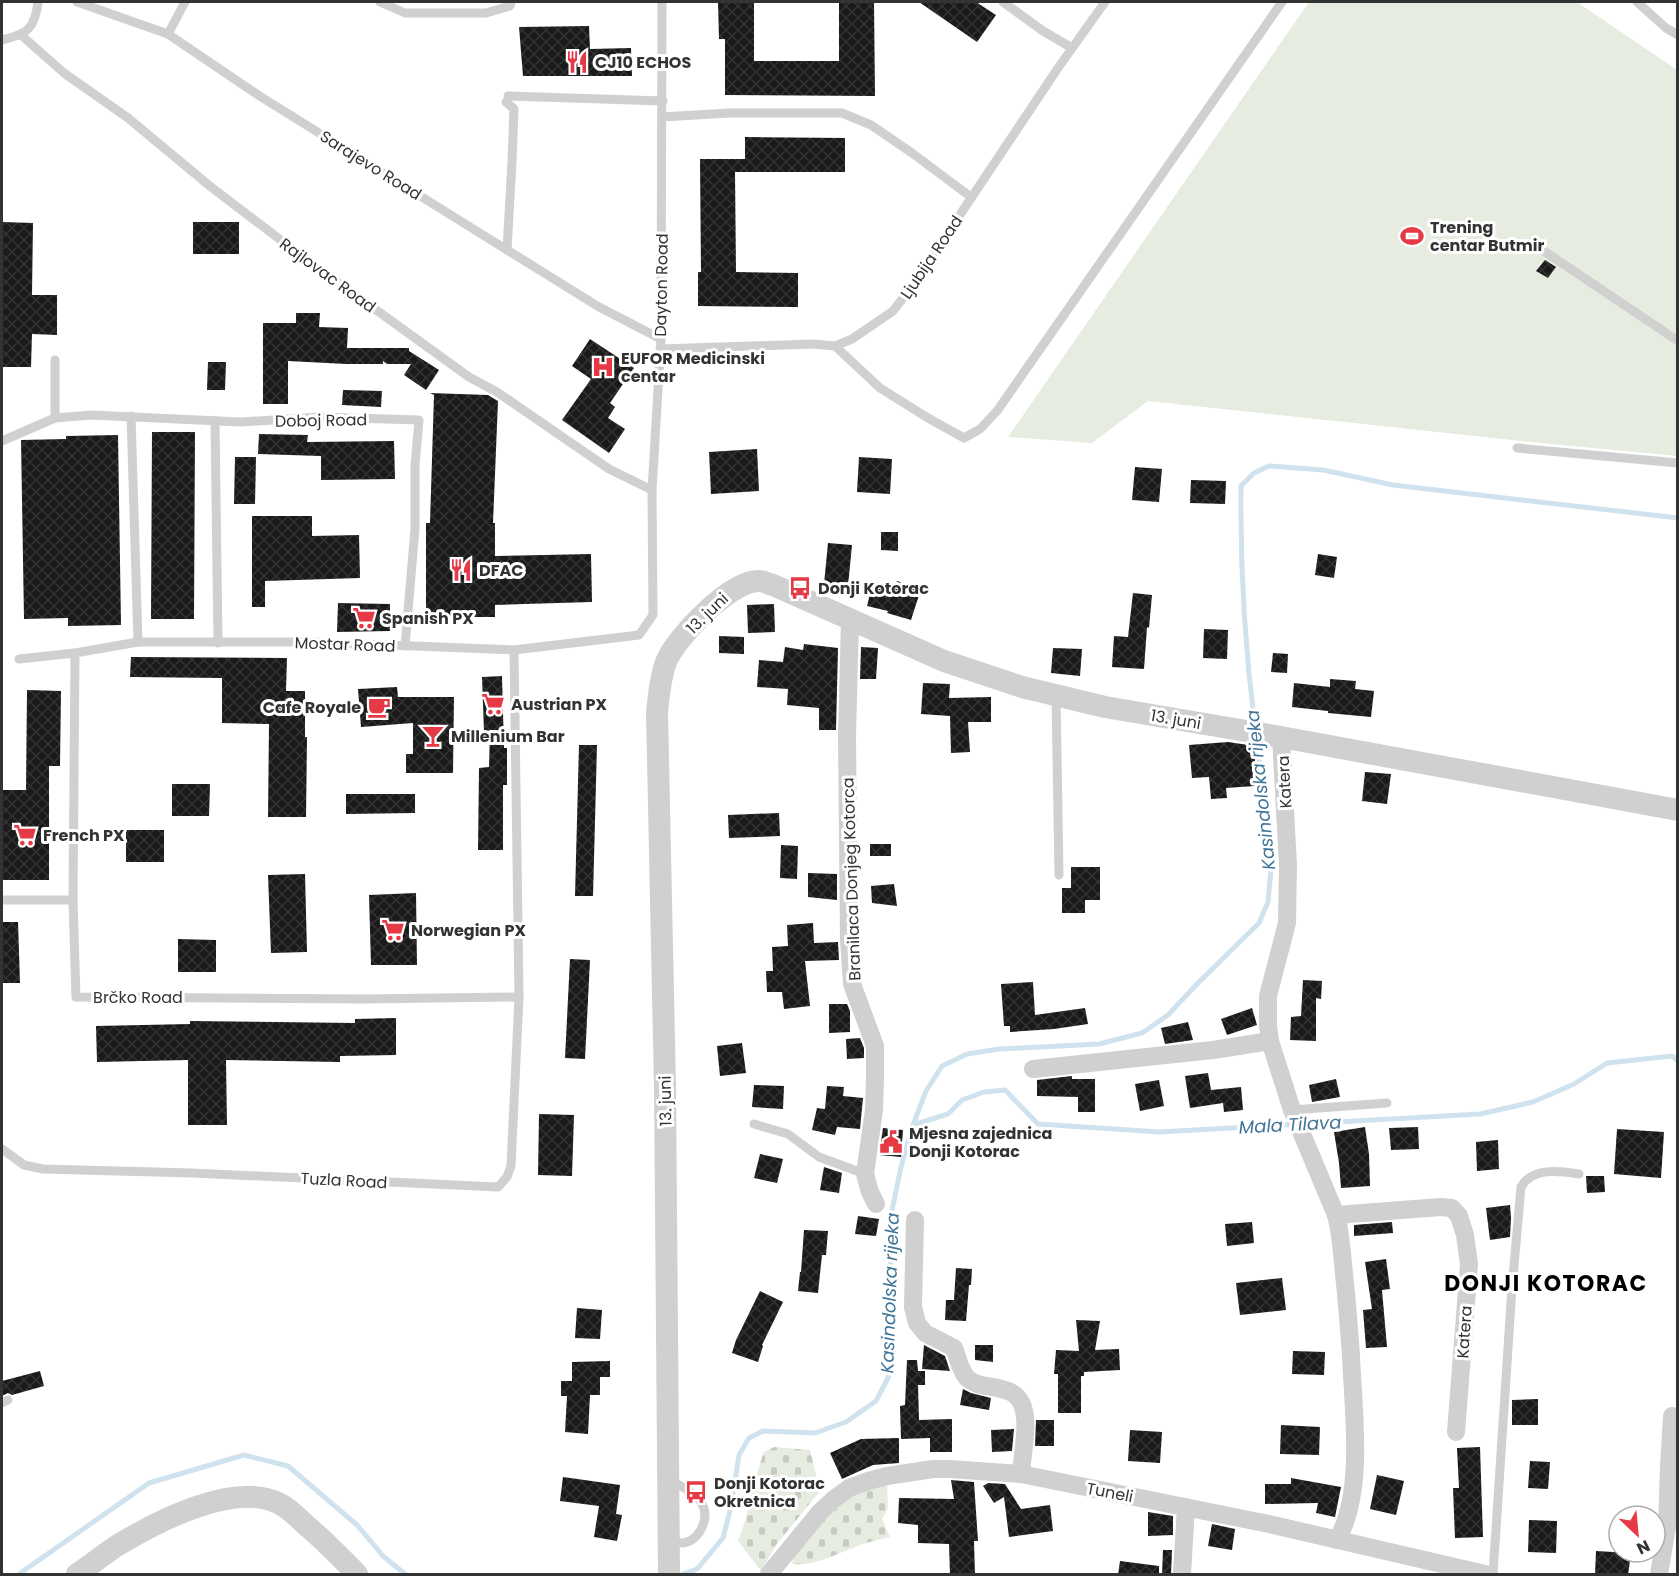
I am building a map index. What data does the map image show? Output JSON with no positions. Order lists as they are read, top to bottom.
{
  "streets": {
    "street": [
      "13. juni",
      "Katera",
      "Branilaca Donjeg Kotorca",
      "Tuneli"
    ],
    "lane": [
      "Sarajevo Road",
      "Ljubija Road",
      "Rajlovac Road",
      "Dayton Road",
      "Doboj Road",
      "Mostar Road",
      "Brčko Road",
      "Tuzla Road"
    ]
  },
  "crossings": [
    ["Sarajevo Road", "Dayton Road"],
    ["Rajlovac Road", "Dayton Road"],
    ["Dayton Road", "Mostar Road"],
    ["Doboj Road", "Mostar Road"],
    ["13. juni", "Katera"],
    ["13. juni", "Branilaca Donjeg Kotorca"],
    ["Mostar Road", "Brčko Road"],
    ["Katera", "Tuneli"],
    ["Brčko Road", "Tuzla Road"]
  ],
  "districts": ["DONJI KOTORAC"],
  "water": ["Kasindolska rijeka", "Mala Tilava"],
  "places": {
    "restaurant": ["CJ10 ECHOS", "DFAC"],
    "sports": ["Trening centar Butmir"],
    "hospital": ["EUFOR Medicinski centar"],
    "bus stop": ["Donji Kotorac", "Donji Kotorac Okretnica"],
    "supermarket": [
      "Spanish PX",
      "Austrian PX",
      "French PX",
      "Norwegian PX"
    ],
    "cafe": ["Cafe Royale"],
    "bar": ["Millenium Bar"],
    "public building": ["Mjesna zajednica Donji Kotorac"]
  },
  "north": "bottom right"
}
